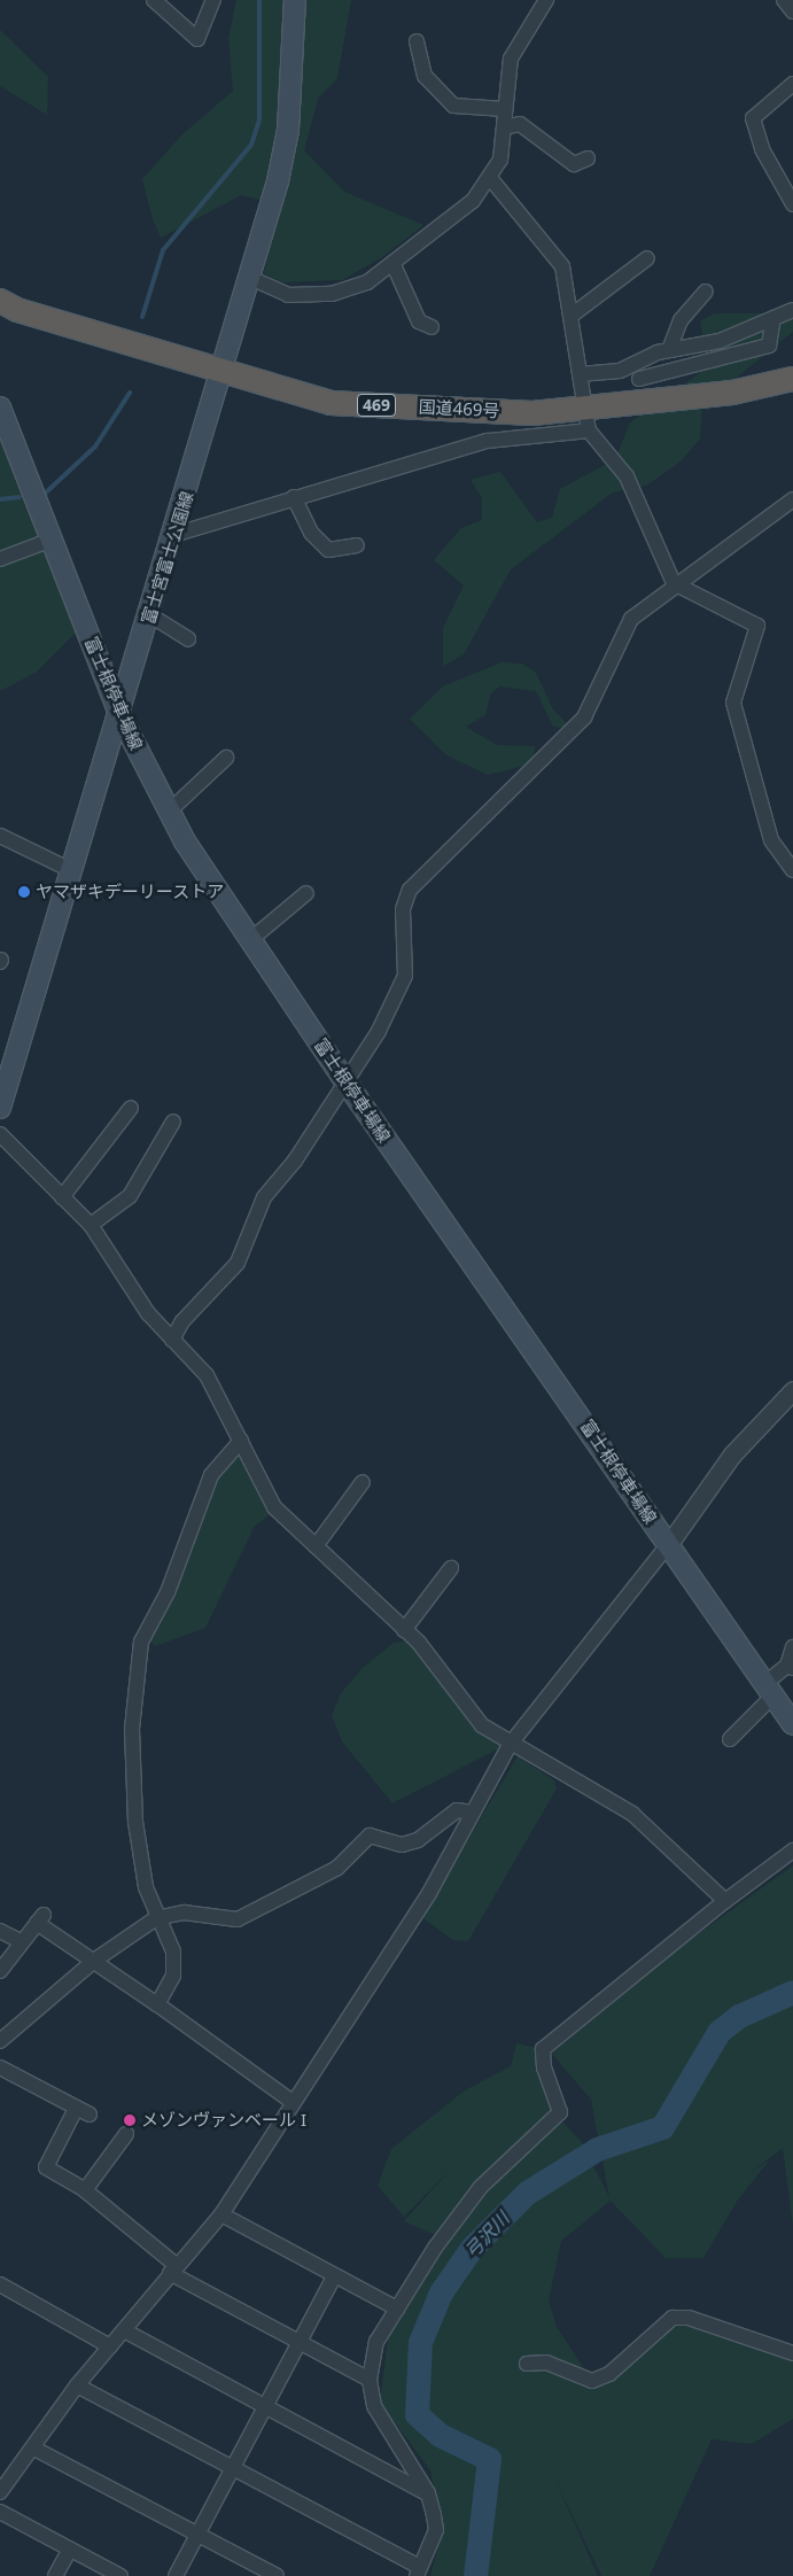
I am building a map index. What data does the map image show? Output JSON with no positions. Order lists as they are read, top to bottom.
{
  "streets": {
    "highway": ["469", "国道469号"],
    "main road": ["富士宮富士公園線", "富士根停車場線"]
  },
  "crossings": [
    ["国道469号", "富士宮富士公園線"],
    ["富士宮富士公園線", "富士根停車場線"]
  ],
  "water": ["弓沢川"],
  "places": ["ヤマザキデーリーストア", "メゾンヴァンベール I"]
}
